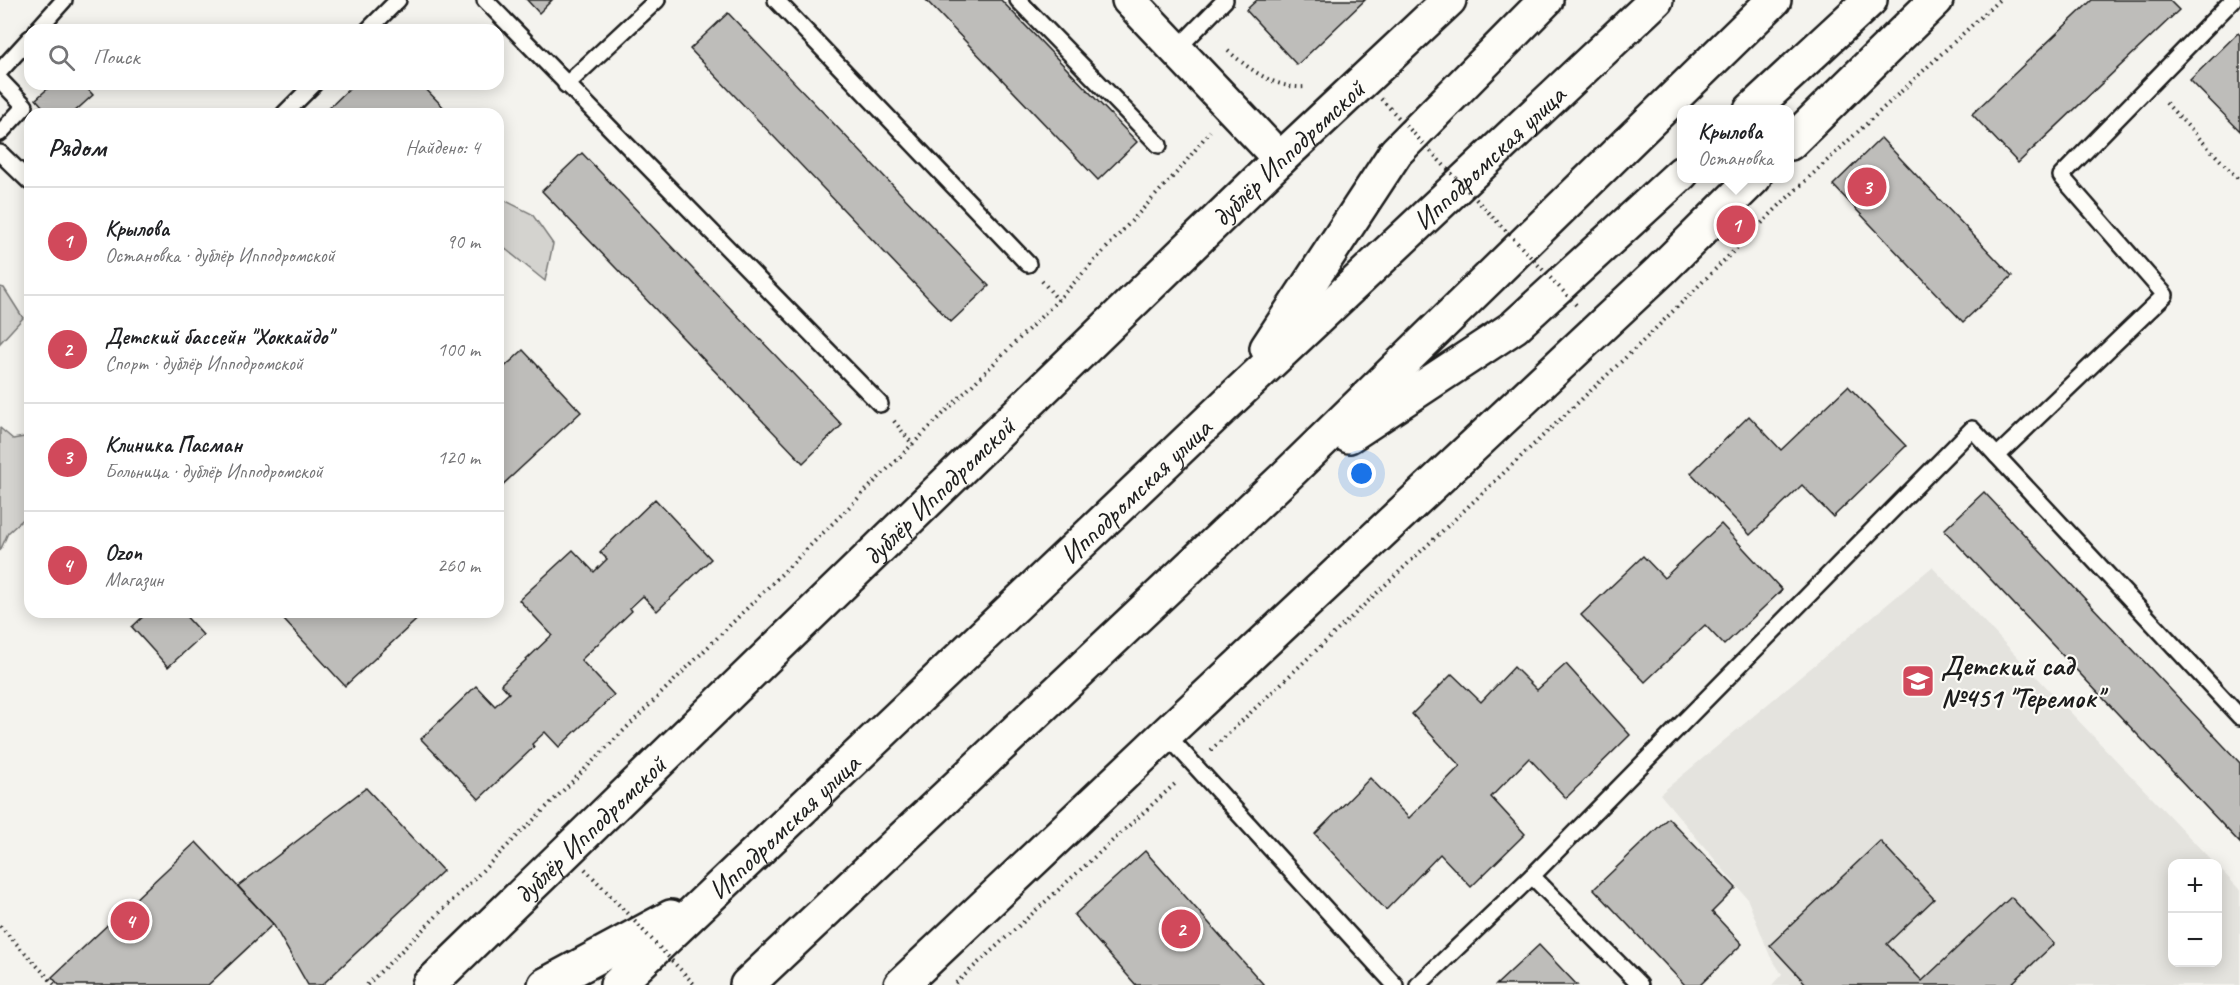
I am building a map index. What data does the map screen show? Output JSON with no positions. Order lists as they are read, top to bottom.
{
  "streets": {
    "main road": ["дублёр Ипподромской", "Ипподромская улица"]
  },
  "places": {
    "school or university": ["Детский сад №451 \"Теремок\""]
  },
  "page": {
    "search": "Поиск",
    "popup": ["Крылова", "Остановка"],
    "heading": ["Рядом", "Найдено: 4"],
    "pins": [
      "3",
      "1",
      "4",
      "2"
    ],
    "list": [
      {
        "mark": "1",
        "name": "Крылова",
        "note": "Остановка · дублёр Ипподромской",
        "value": "90 m"
      },
      {
        "mark": "2",
        "name": "Детский бассейн \"Хоккайдо\"",
        "note": "Спорт · дублёр Ипподромской",
        "value": "100 m"
      },
      {
        "mark": "3",
        "name": "Клиника Пасман",
        "note": "Больница · дублёр Ипподромской",
        "value": "120 m"
      },
      {
        "mark": "4",
        "name": "Ozon",
        "note": "Магазин",
        "value": "260 m"
      }
    ],
    "map_buttons": ["+", "−"]
  }
}
